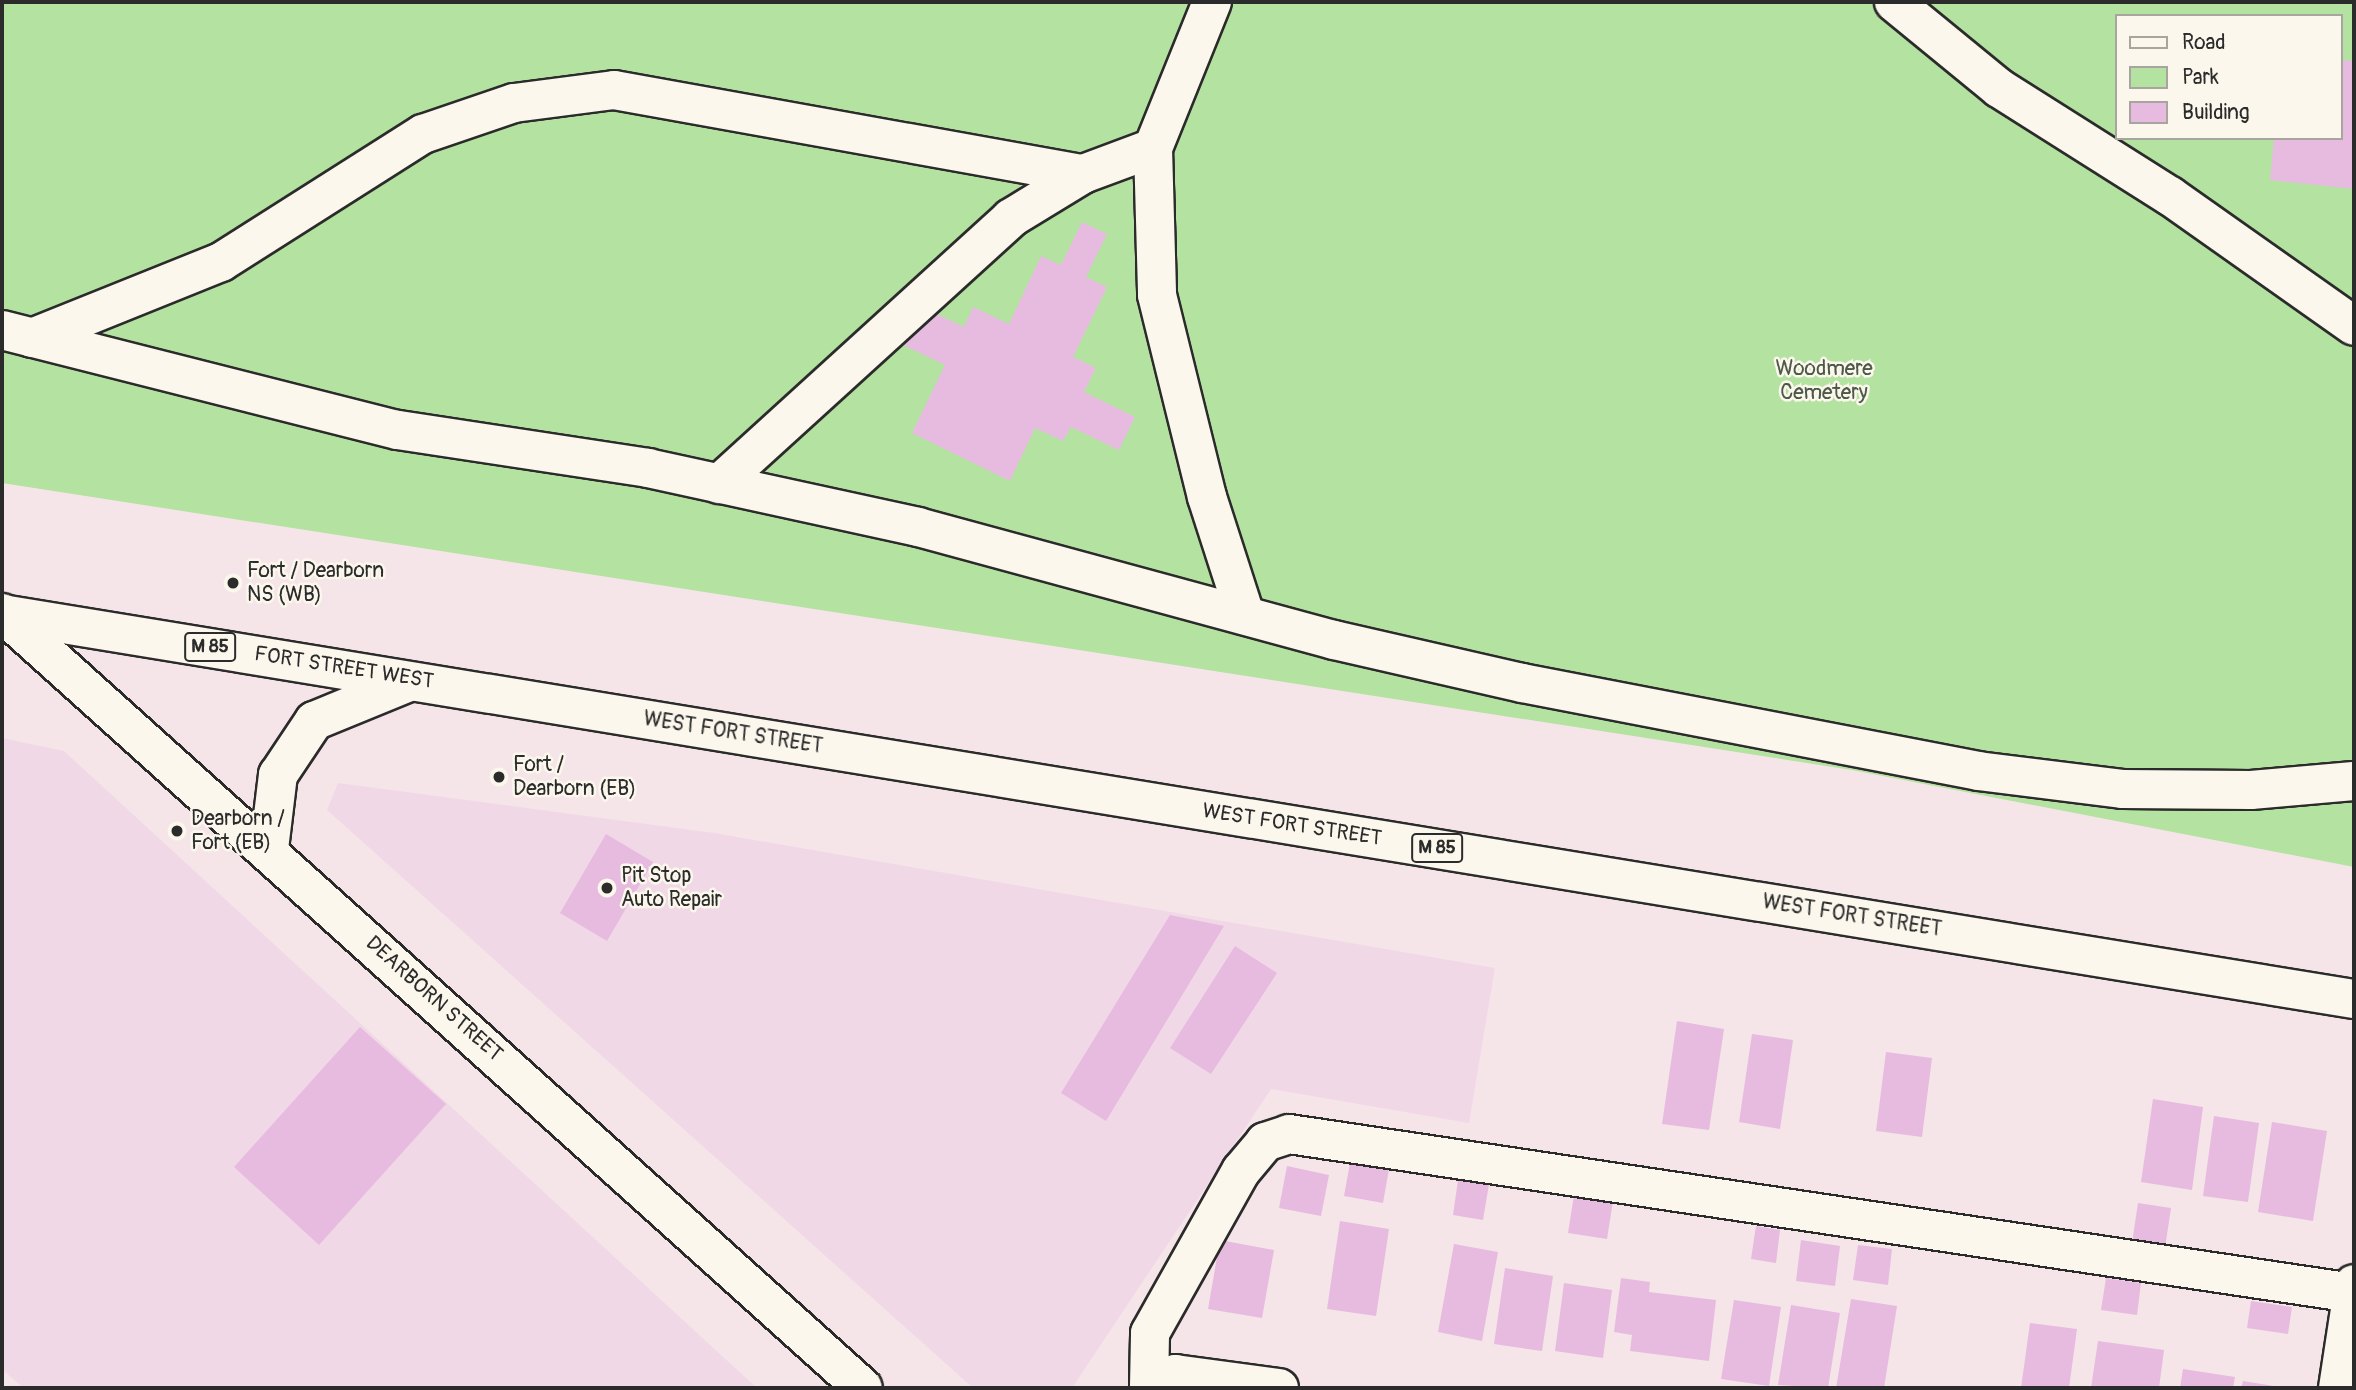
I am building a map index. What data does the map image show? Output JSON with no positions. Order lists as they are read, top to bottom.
{
  "streets": {
    "main road": [
      "M 85",
      "FORT STREET WEST",
      "WEST FORT STREET",
      "DEARBORN STREET"
    ]
  },
  "crossings": [
    ["FORT STREET WEST", "WEST FORT STREET"],
    ["FORT STREET WEST", "DEARBORN STREET"]
  ],
  "parks": ["Woodmere Cemetery"],
  "places": [
    "Fort / Dearborn NS (WB)",
    "Fort / Dearborn (EB)",
    "Dearborn / Fort (EB)",
    "Pit Stop Auto Repair"
  ],
  "legend": ["Road", "Park", "Building"]
}
